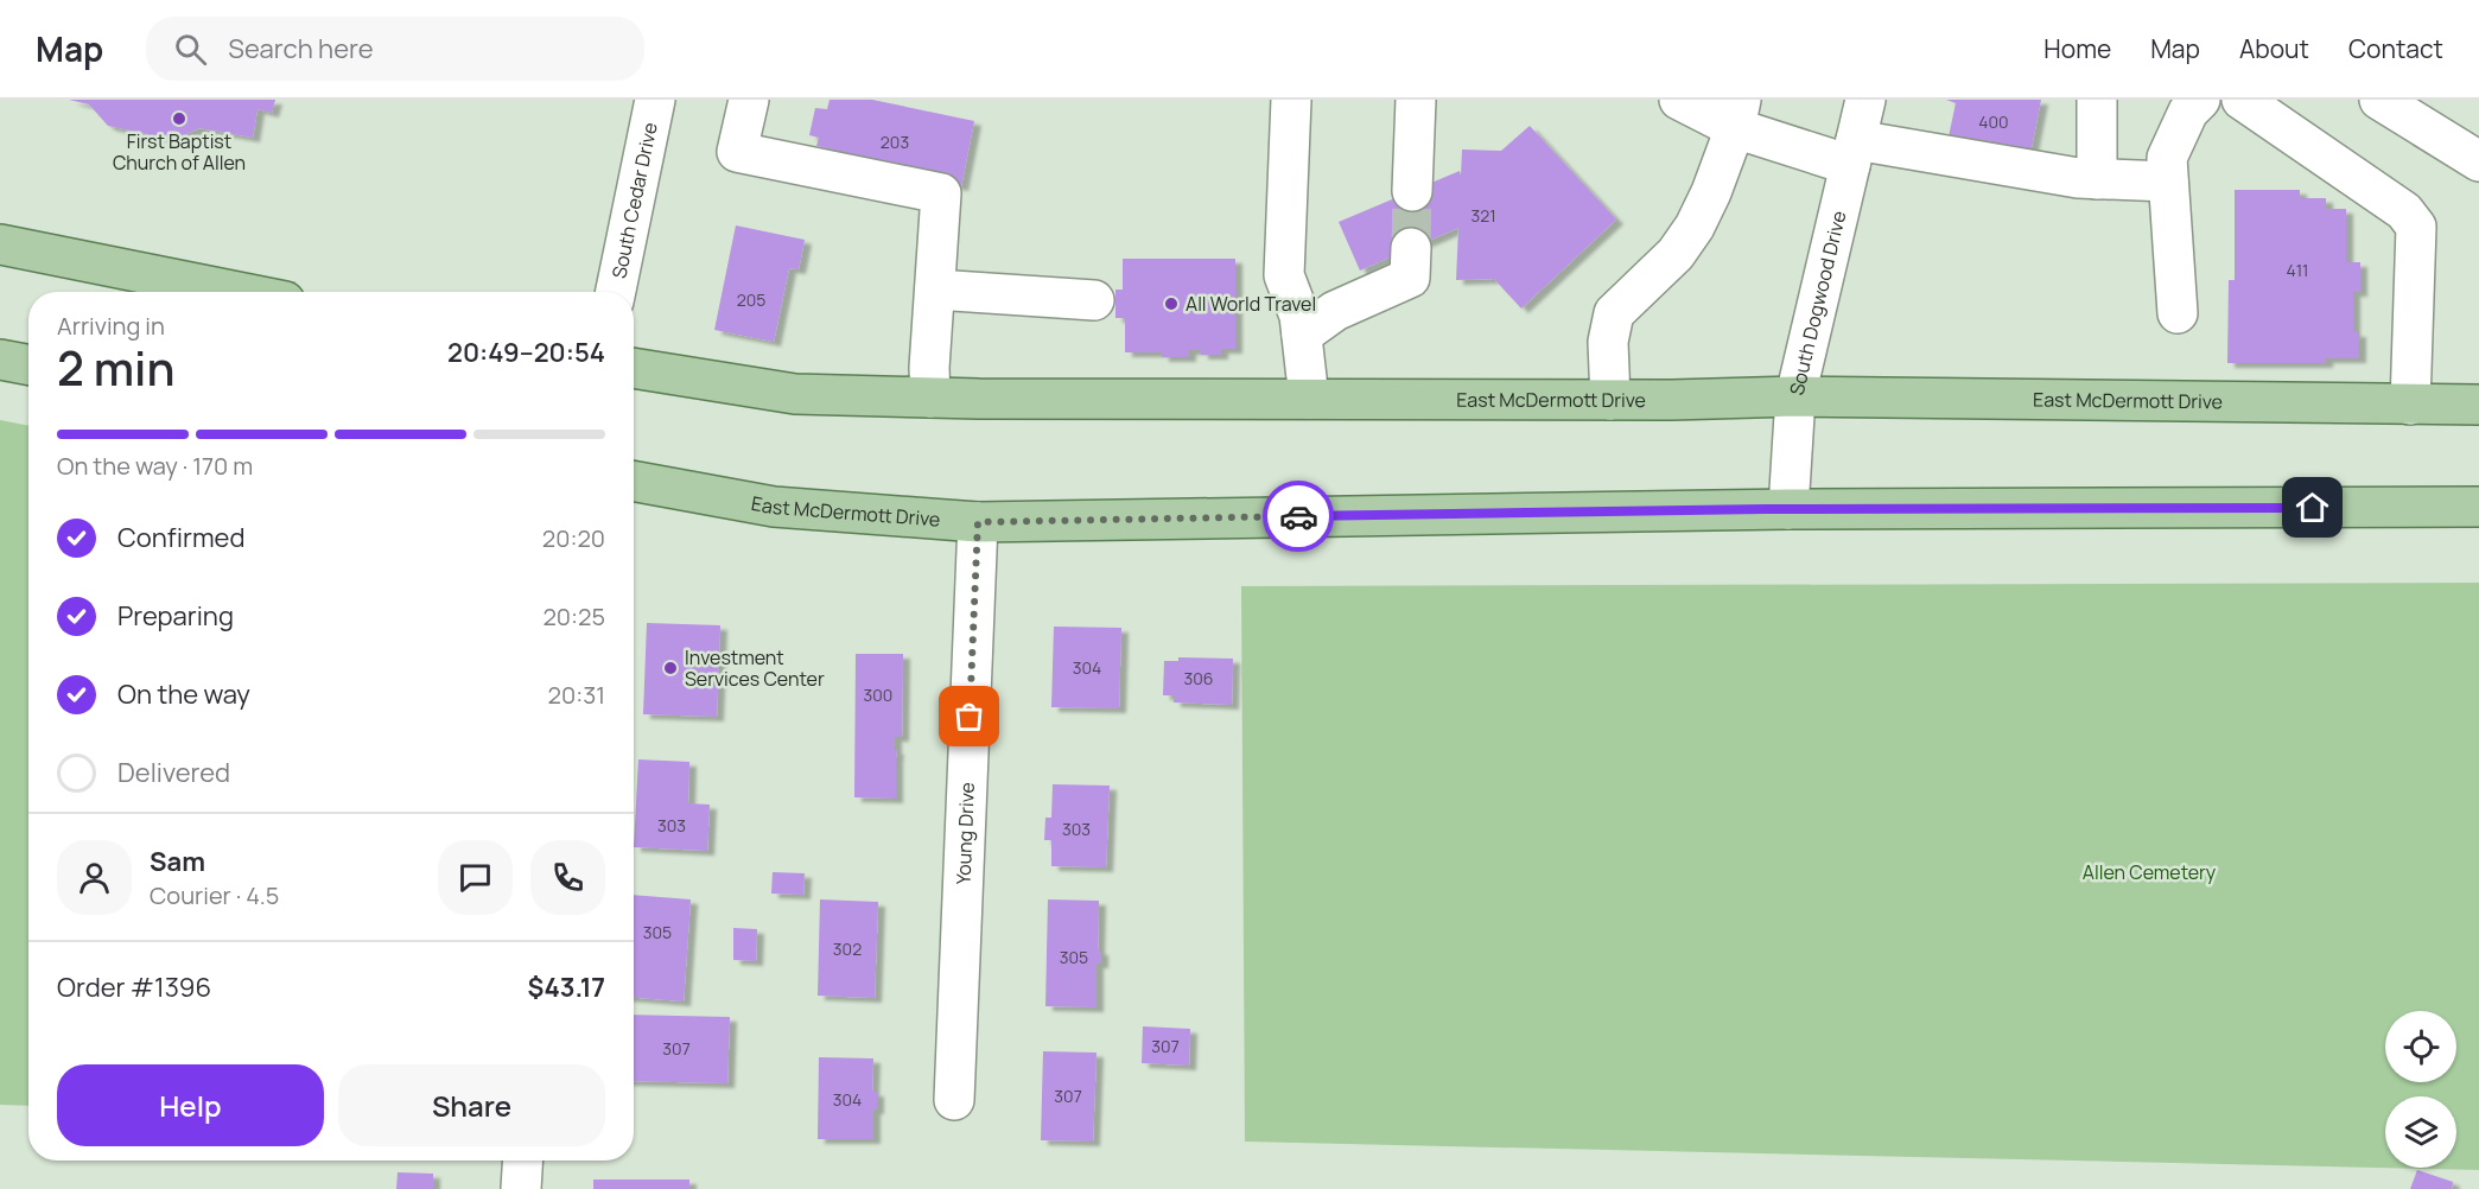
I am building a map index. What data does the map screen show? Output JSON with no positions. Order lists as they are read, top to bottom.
{
  "streets": {
    "main road": ["East McDermott Drive"],
    "street": ["South Cedar Drive", "South Dogwood Drive", "Young Drive"]
  },
  "crossings": [
    ["South Dogwood Drive", "East McDermott Drive"],
    ["East McDermott Drive", "Young Drive"]
  ],
  "parks": ["Allen Cemetery"],
  "places": ["First Baptist Church of Allen", "All World Travel", "Investment Services Center"],
  "house_numbers": [
    "400",
    "203",
    "321",
    "411",
    "205",
    "304",
    "306",
    "300",
    "303",
    "303",
    "305",
    "302",
    "305",
    "307",
    "307",
    "307",
    "304"
  ],
  "page": {
    "header": "Map",
    "search": "Search here",
    "nav": [
      "Home",
      "Map",
      "About",
      "Contact"
    ],
    "heading": ["2 min", "Arriving in", "20:49–20:54"],
    "panel": [
      "Sam",
      "Courier · 4.5",
      "Order #1396",
      "$43.17"
    ],
    "bar": "On the way · 170 m",
    "list": [
      ["Confirmed", "20:20"],
      ["Preparing", "20:25"],
      ["On the way", "20:31"],
      "Delivered"
    ],
    "buttons": ["Help", "Share"]
  }
}
